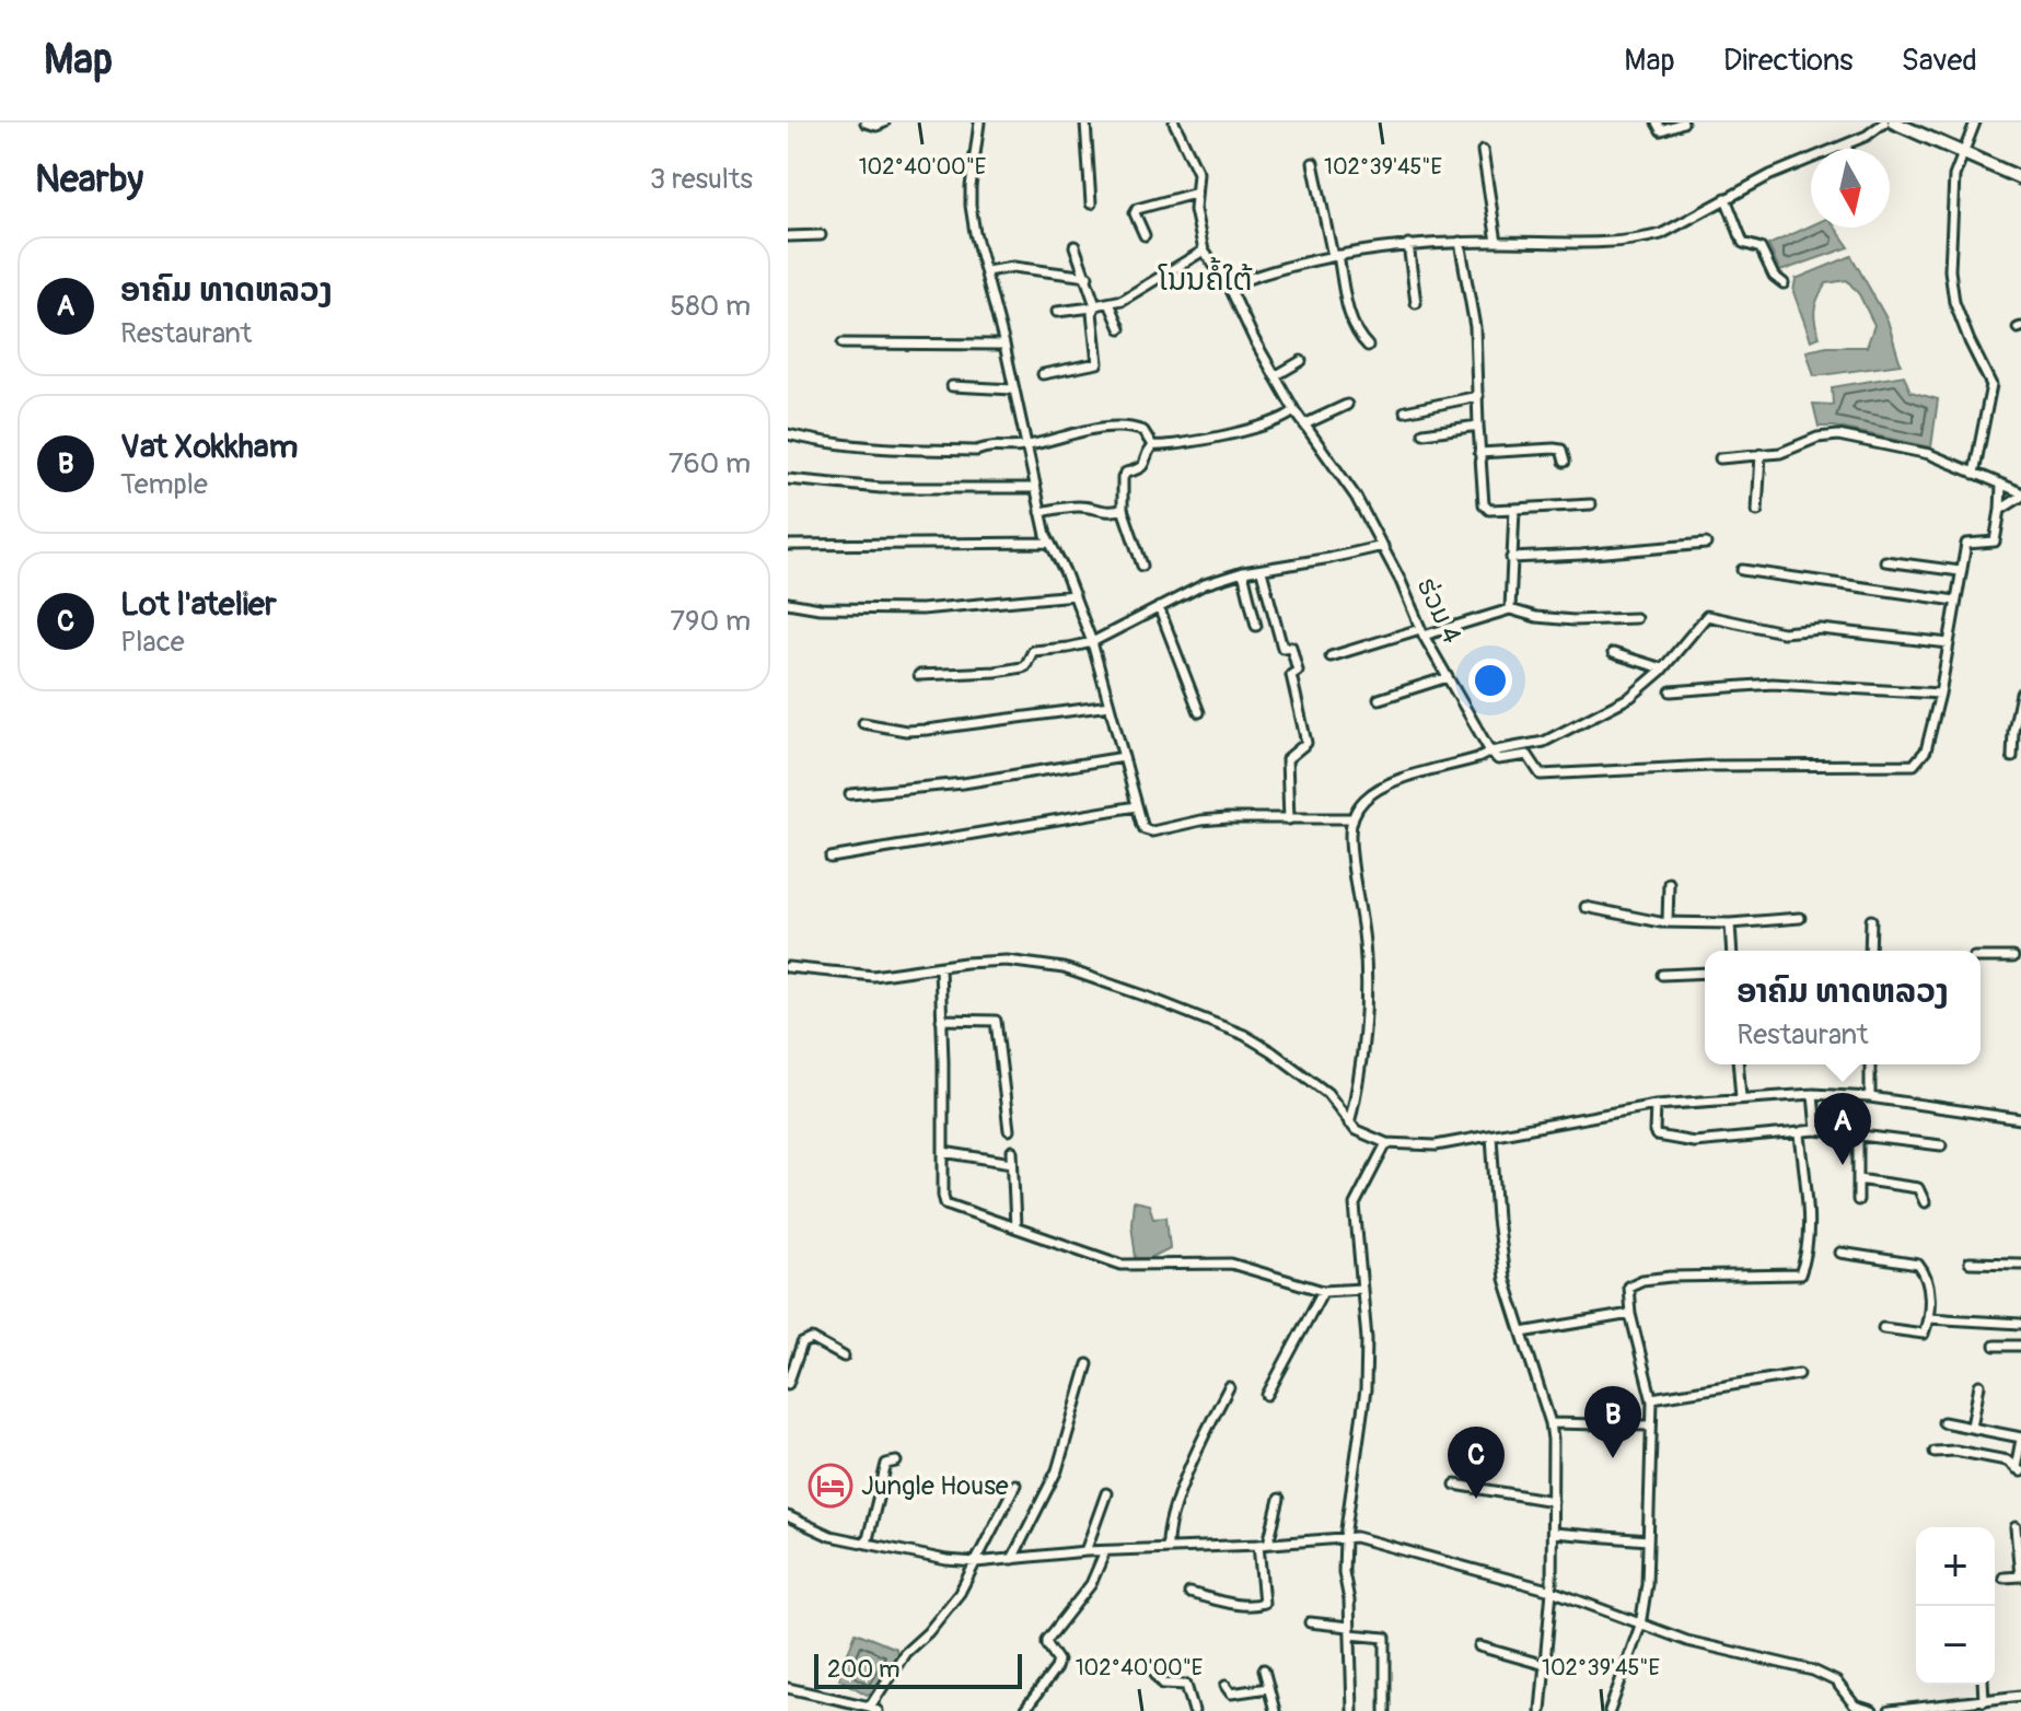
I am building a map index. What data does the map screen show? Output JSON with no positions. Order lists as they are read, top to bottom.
{
  "streets": {
    "street": ["ຮ່ວມ 4"]
  },
  "districts": ["ໂນນຄໍ້ໃຕ້"],
  "places": {
    "hotel": ["Jungle House"]
  },
  "scale_bar": "200 m",
  "north": "bottom",
  "page": {
    "header": "Map",
    "nav": ["Map", "Directions", "Saved"],
    "heading": ["Nearby", "3 results"],
    "list": [
      {
        "mark": "A",
        "name": "ອາຄົມ ທາດຫລວງ",
        "note": "Restaurant",
        "value": "580 m"
      },
      {
        "mark": "B",
        "name": "Vat Xokkham",
        "note": "Temple",
        "value": "760 m"
      },
      {
        "mark": "C",
        "name": "Lot l'atelier",
        "note": "Place",
        "value": "790 m"
      }
    ],
    "popup": ["ອາຄົມ ທາດຫລວງ", "Restaurant"],
    "pins": ["A", "B", "C"],
    "map_buttons": ["+", "−"],
    "scale": "200 m"
  },
  "coordinates": ["102°40'00\"E", "102°39'45\"E"]
}
